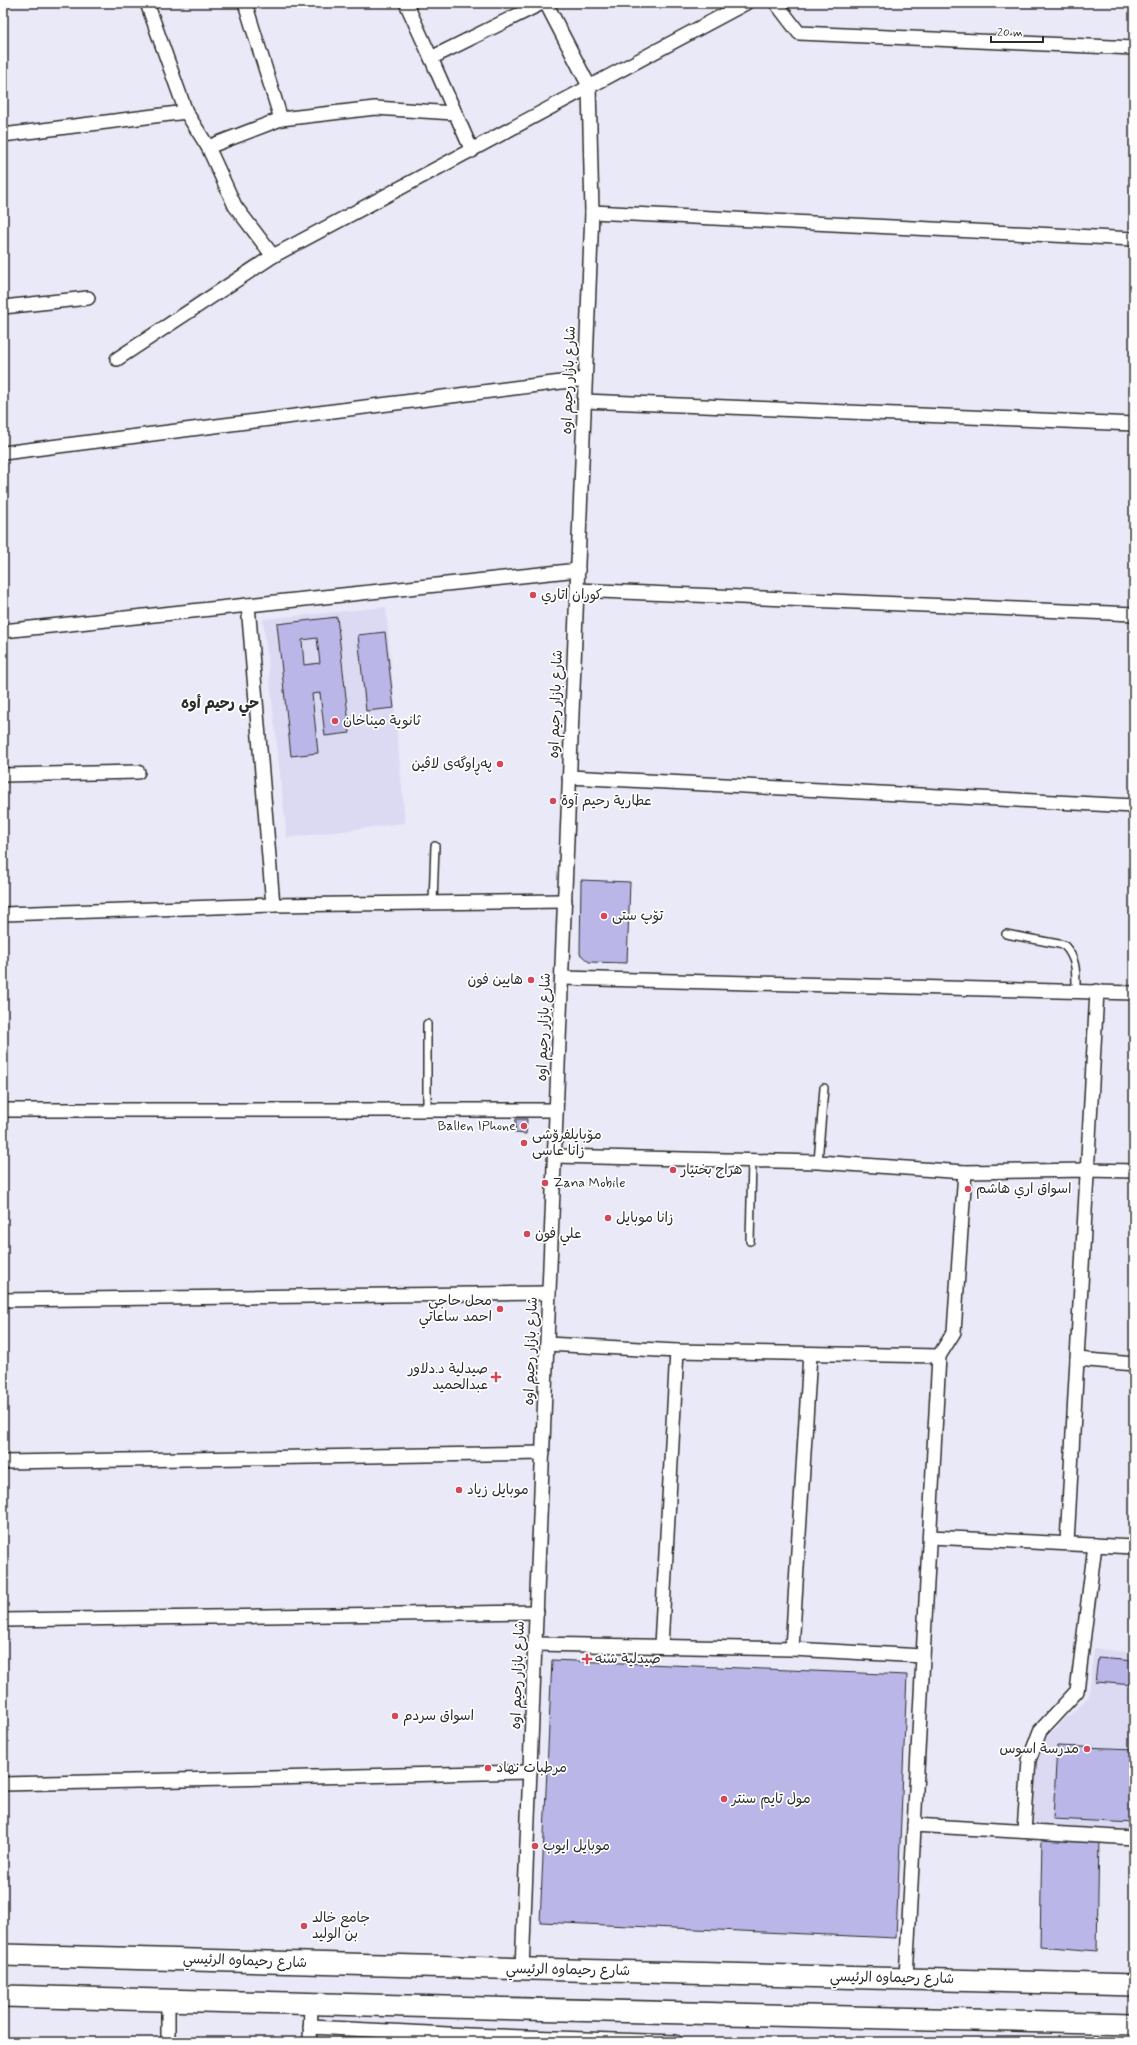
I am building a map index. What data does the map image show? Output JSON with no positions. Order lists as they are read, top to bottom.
{
  "streets": {
    "main road": ["شارع رحيماوه الرئيسي"],
    "street": ["شارع بازار رحيم اوه"]
  },
  "crossings": [
    ["شارع بازار رحيم اوه", "شارع رحيماوه الرئيسي"]
  ],
  "districts": ["حي رحيم أوه"],
  "places": {
    "other": [
      "كوران اتاري",
      "ثانوية ميناخان",
      "پەڕاوگەی لاڤین",
      "عطارية رحيم آوة",
      "تۆپ ستی",
      "هايين فون",
      "Ballen IPhone",
      "مۆبایلفرۆشی زانا عاسی",
      "هراج بختيار",
      "Zana Mobile",
      "اسواق اري هاشم",
      "زانا موبايل",
      "علي فون",
      "محل حاجي احمد ساعاتي",
      "موبايل زياد",
      "اسواق سردم",
      "مدرسة اسوس",
      "مرطبات نهاد",
      "مول تايم سنتر",
      "موبايل ايوب",
      "جامع خالد بن الوليد"
    ],
    "health": ["صيدلية د.دلاور عبدالحميد", "صيدلية شنه"]
  },
  "scale_bar": "20 m"
}
